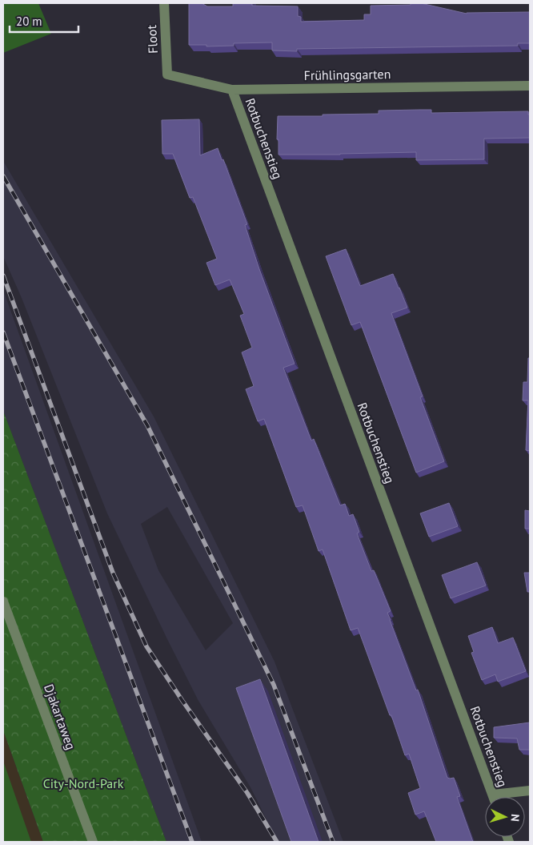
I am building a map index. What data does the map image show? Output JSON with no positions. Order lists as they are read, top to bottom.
{
  "streets": {
    "street": [
      "Floot",
      "Frühlingsgarten",
      "Rotbuchenstieg",
      "Djakartaweg"
    ]
  },
  "crossings": [
    ["Floot", "Frühlingsgarten"],
    ["Frühlingsgarten", "Rotbuchenstieg"]
  ],
  "parks": ["City-Nord-Park"],
  "scale_bar": "20 m",
  "north": "right"
}
